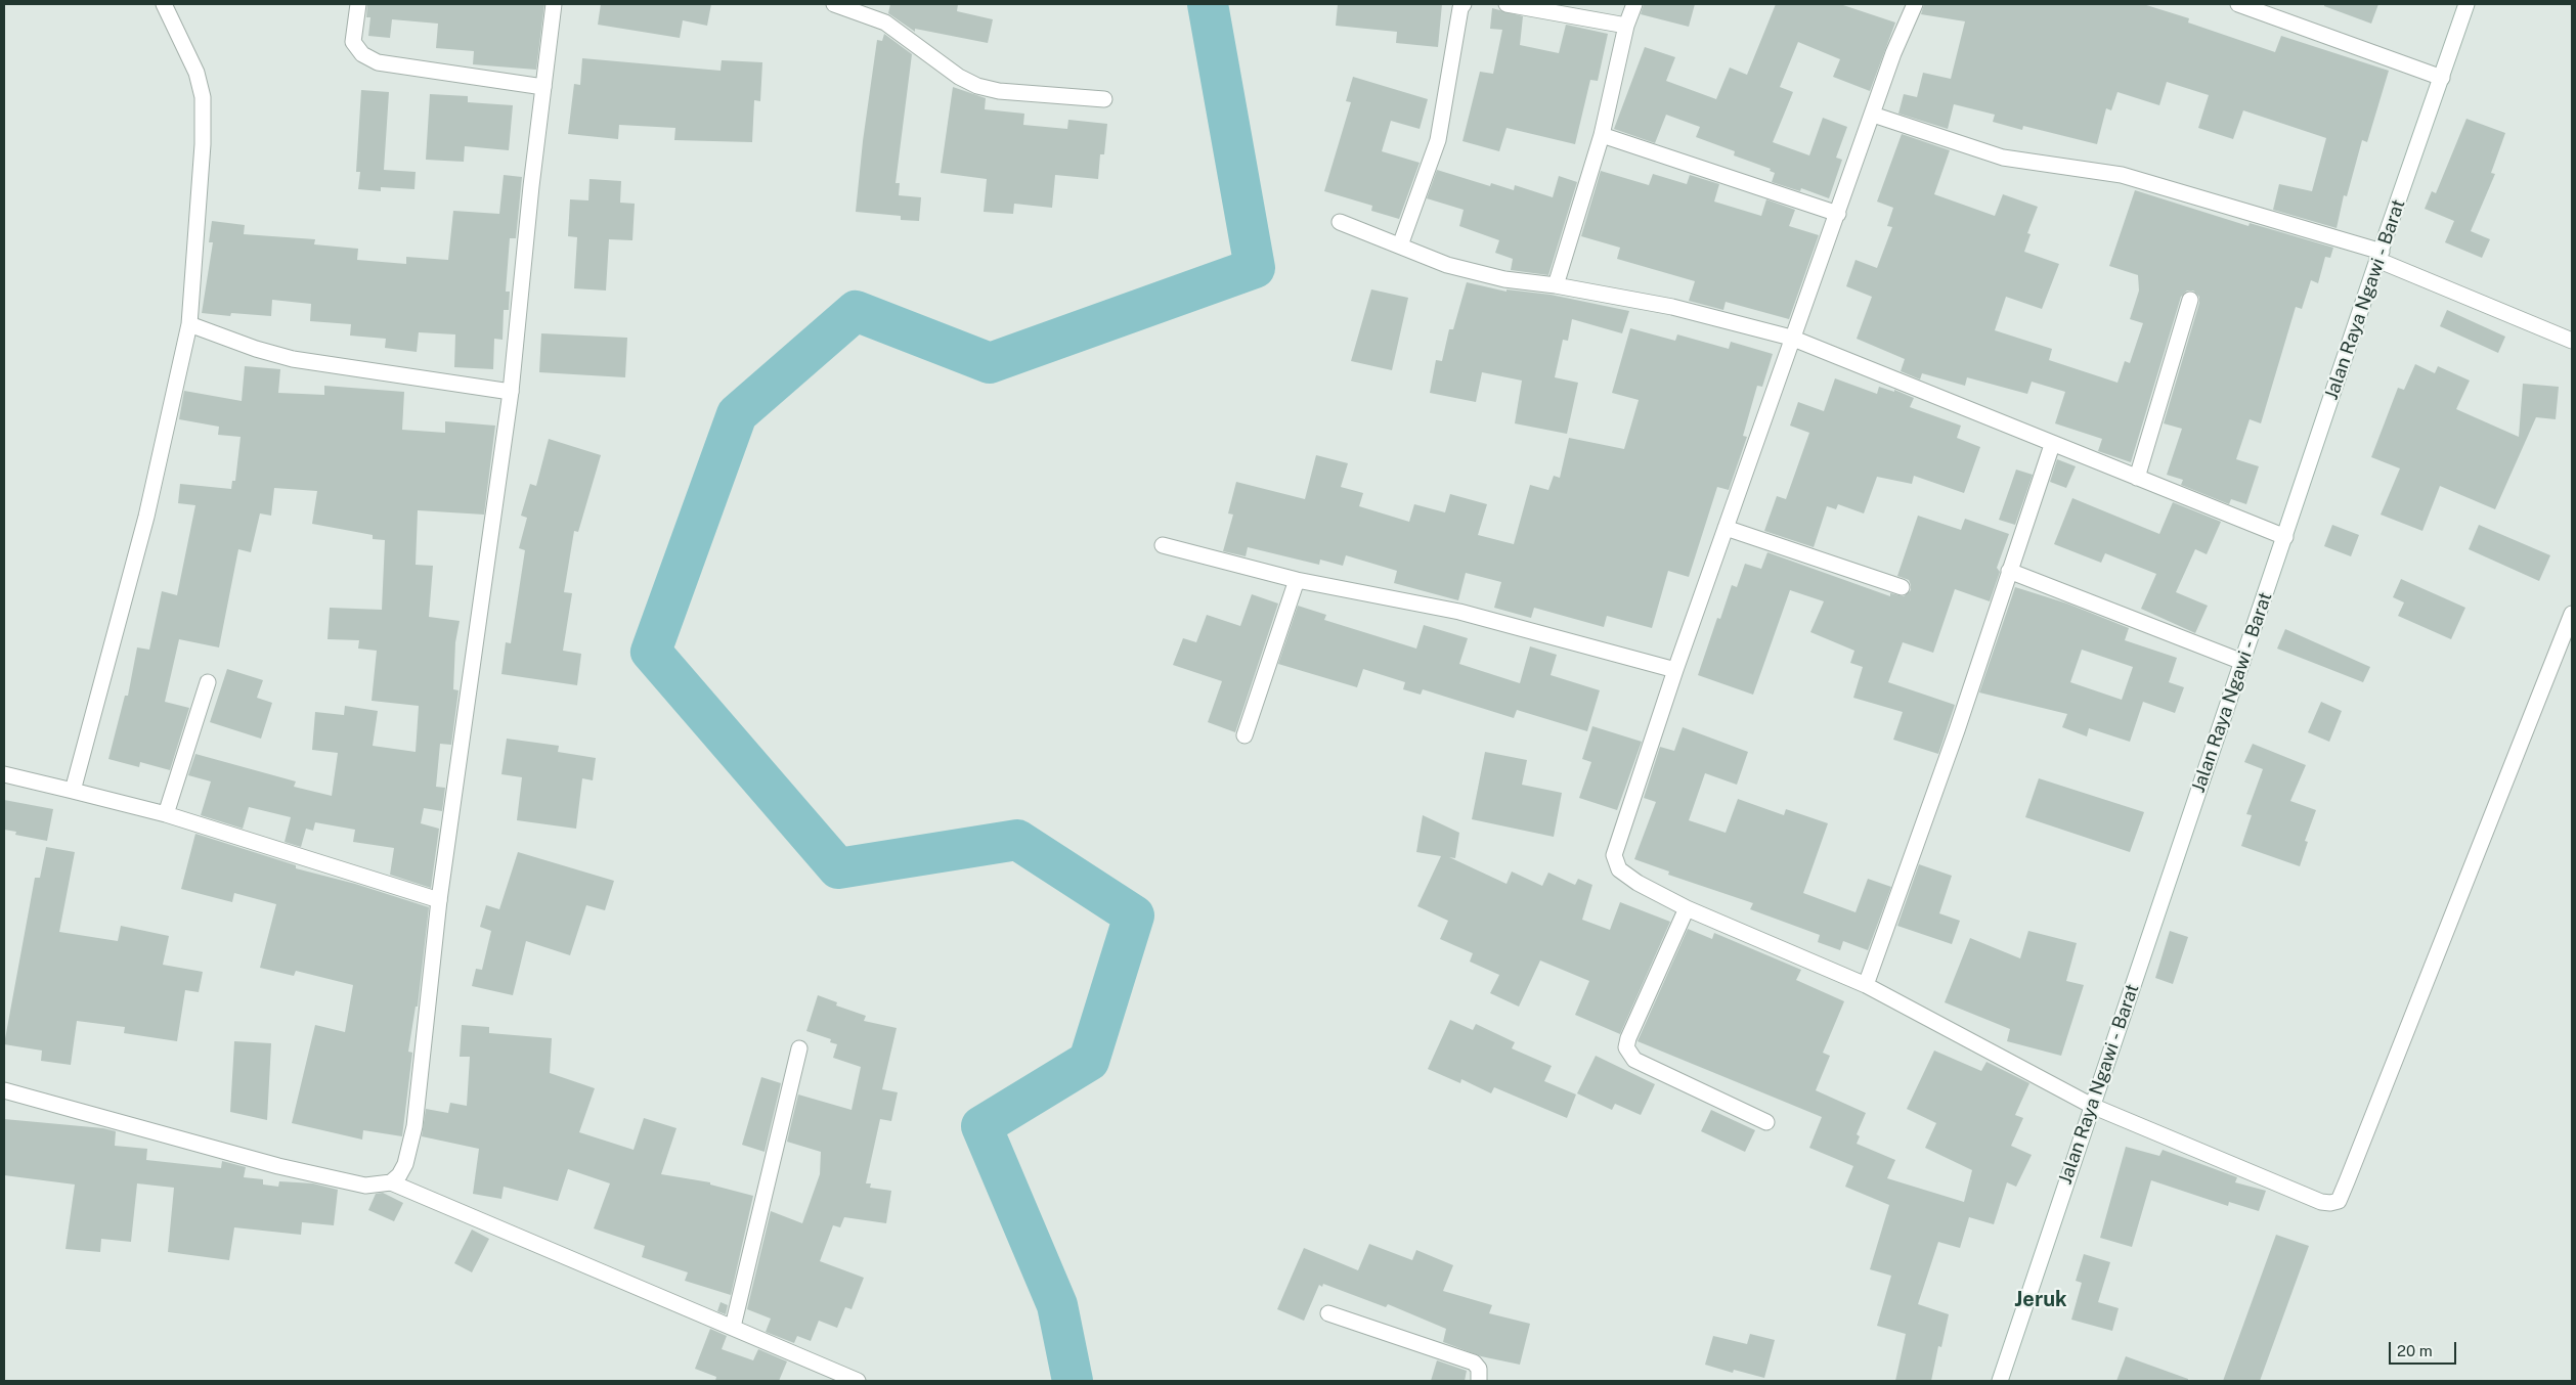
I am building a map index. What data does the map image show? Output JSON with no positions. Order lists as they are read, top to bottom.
{
  "streets": {
    "street": ["Jalan Raya Ngawi - Barat"]
  },
  "districts": ["Jeruk"],
  "scale_bar": "20 m"
}
